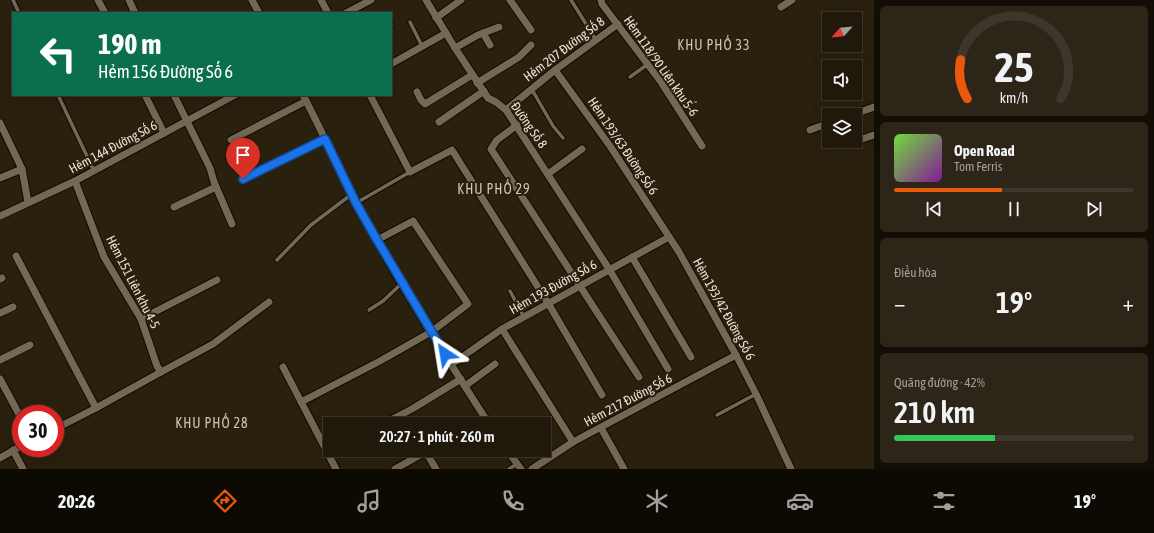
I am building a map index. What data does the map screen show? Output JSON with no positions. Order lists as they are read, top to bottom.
{
  "streets": {
    "street": [
      "Hẻm 207 Đường Số 8",
      "Hẻm 118/90 Liên khu 5-6",
      "Đường Số 8",
      "Hẻm 193/63 Đường Số 6",
      "Hẻm 144 Đường Số 6",
      "Hẻm 151 Liên khu 4-5",
      "Hẻm 193 Đường Số 6",
      "Hẻm 193/42 Đường Số 6",
      "Hẻm 217 Đường Số 6"
    ]
  },
  "crossings": [
    ["Hẻm 207 Đường Số 8", "Hẻm 118/90 Liên khu 5-6"],
    ["Hẻm 207 Đường Số 8", "Đường Số 8"],
    ["Hẻm 207 Đường Số 8", "Hẻm 193/63 Đường Số 6"],
    ["Đường Số 8", "Hẻm 193 Đường Số 6"],
    ["Hẻm 193/63 Đường Số 6", "Hẻm 193 Đường Số 6"],
    ["Hẻm 193/63 Đường Số 6", "Hẻm 193/42 Đường Số 6"],
    ["Hẻm 144 Đường Số 6", "Hẻm 151 Liên khu 4-5"],
    ["Hẻm 193 Đường Số 6", "Hẻm 193/42 Đường Số 6"],
    ["Hẻm 193/42 Đường Số 6", "Hẻm 217 Đường Số 6"]
  ],
  "districts": ["KHU PHỐ 33", "KHU PHỐ 29", "KHU PHỐ 28"],
  "north": "bottom left",
  "page": {
    "turn": ["190 m", "Hẻm 156 Đường Số 6"],
    "song": ["Open Road", "Tom Ferris"],
    "tile": [
      "Điều hòa",
      ["Quãng đường · 42%", "210 km"]
    ],
    "heat": ["−", "19°", "+"],
    "limit": "30",
    "trip": "20:27 · 1 phút · 260 m",
    "tabs": ["20:26", "19°"],
    "gauge": ["25", "km/h"]
  }
}
